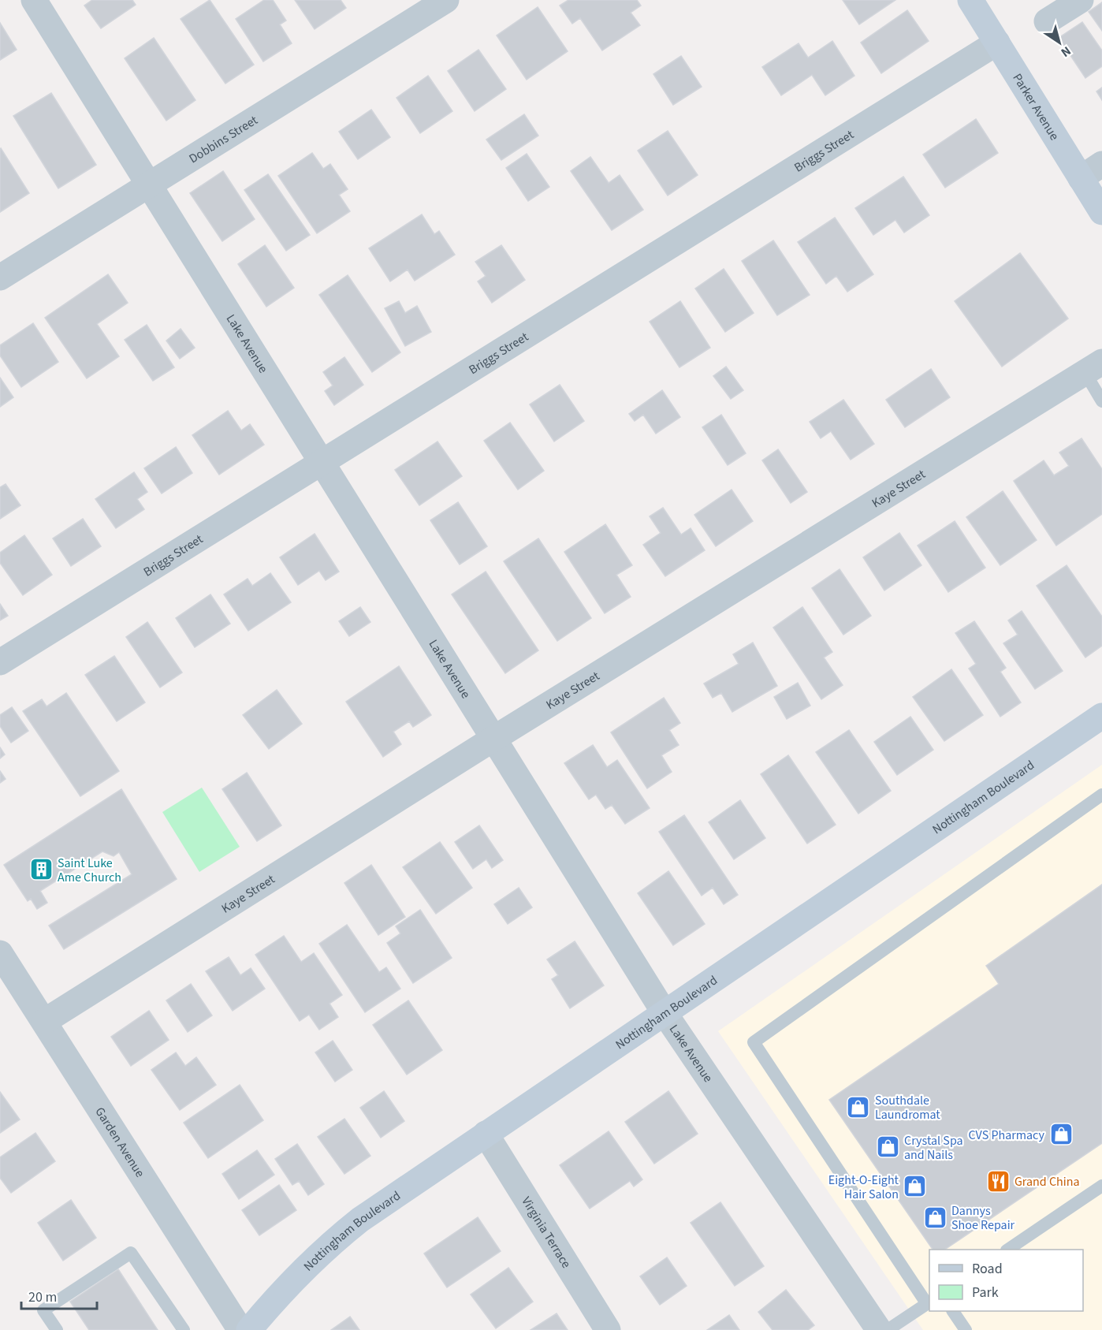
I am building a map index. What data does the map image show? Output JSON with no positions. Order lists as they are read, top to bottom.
{
  "streets": {
    "street": [
      "Parker Avenue",
      "Dobbins Street",
      "Briggs Street",
      "Lake Avenue",
      "Kaye Street",
      "Nottingham Boulevard",
      "Garden Avenue",
      "Virginia Terrace"
    ]
  },
  "crossings": [
    ["Parker Avenue", "Briggs Street"],
    ["Dobbins Street", "Lake Avenue"],
    ["Briggs Street", "Lake Avenue"],
    ["Lake Avenue", "Kaye Street"],
    ["Lake Avenue", "Nottingham Boulevard"],
    ["Kaye Street", "Garden Avenue"],
    ["Nottingham Boulevard", "Virginia Terrace"]
  ],
  "places": {
    "building": ["Saint Luke Ame Church"],
    "shop": [
      "Southdale Laundromat",
      "CVS Pharmacy",
      "Crystal Spa and Nails",
      "Eight-O-Eight Hair Salon",
      "Dannys Shoe Repair"
    ],
    "restaurant": ["Grand China"]
  },
  "legend": ["Road", "Park"],
  "scale_bar": "20 m",
  "north": "bottom right"
}
